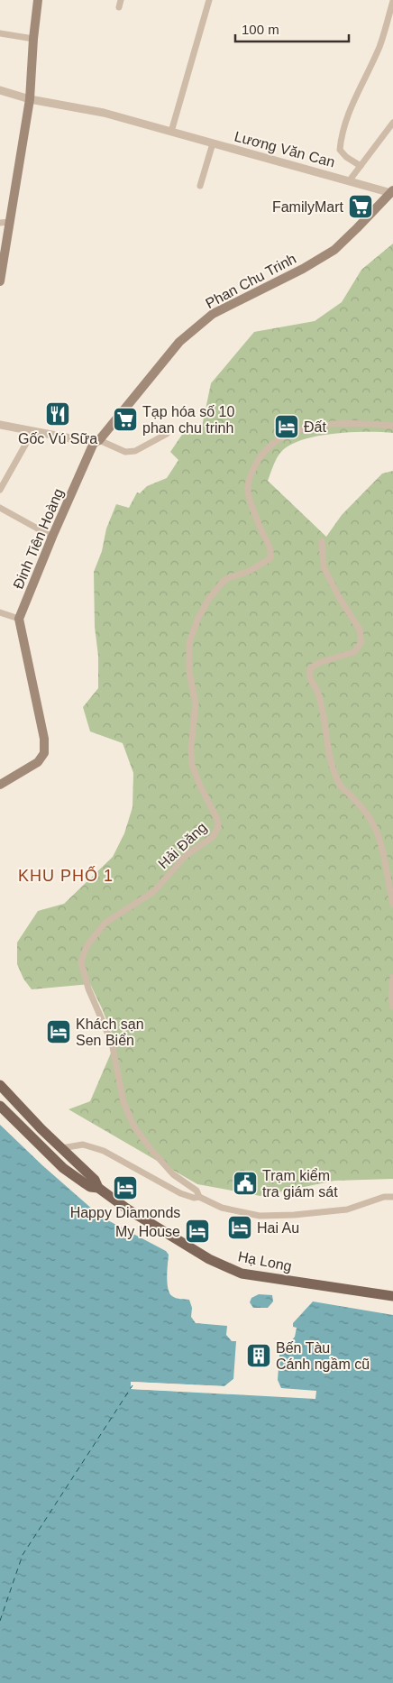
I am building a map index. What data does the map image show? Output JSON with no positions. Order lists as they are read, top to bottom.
{
  "streets": {
    "main road": ["Phan Chu Trinh", "Đinh Tiên Hoàng", "Hạ Long"],
    "street": ["Lương Văn Can", "Hải Đăng"]
  },
  "crossings": [
    ["Lương Văn Can", "Phan Chu Trinh"],
    ["Phan Chu Trinh", "Đinh Tiên Hoàng"]
  ],
  "districts": ["KHU PHỐ 1"],
  "places": {
    "supermarket": ["FamilyMart", "Tạp hóa số 10 phan chu trinh"],
    "restaurant": ["Gốc Vú Sữa"],
    "hotel": [
      "Đất",
      "Khách sạn Sen Biển",
      "Happy Diamonds",
      "Hai Au",
      "My House"
    ],
    "public building": ["Trạm kiểm tra giám sát"],
    "building": ["Bến Tàu Cánh ngầm cũ"]
  },
  "scale_bar": "100 m"
}
